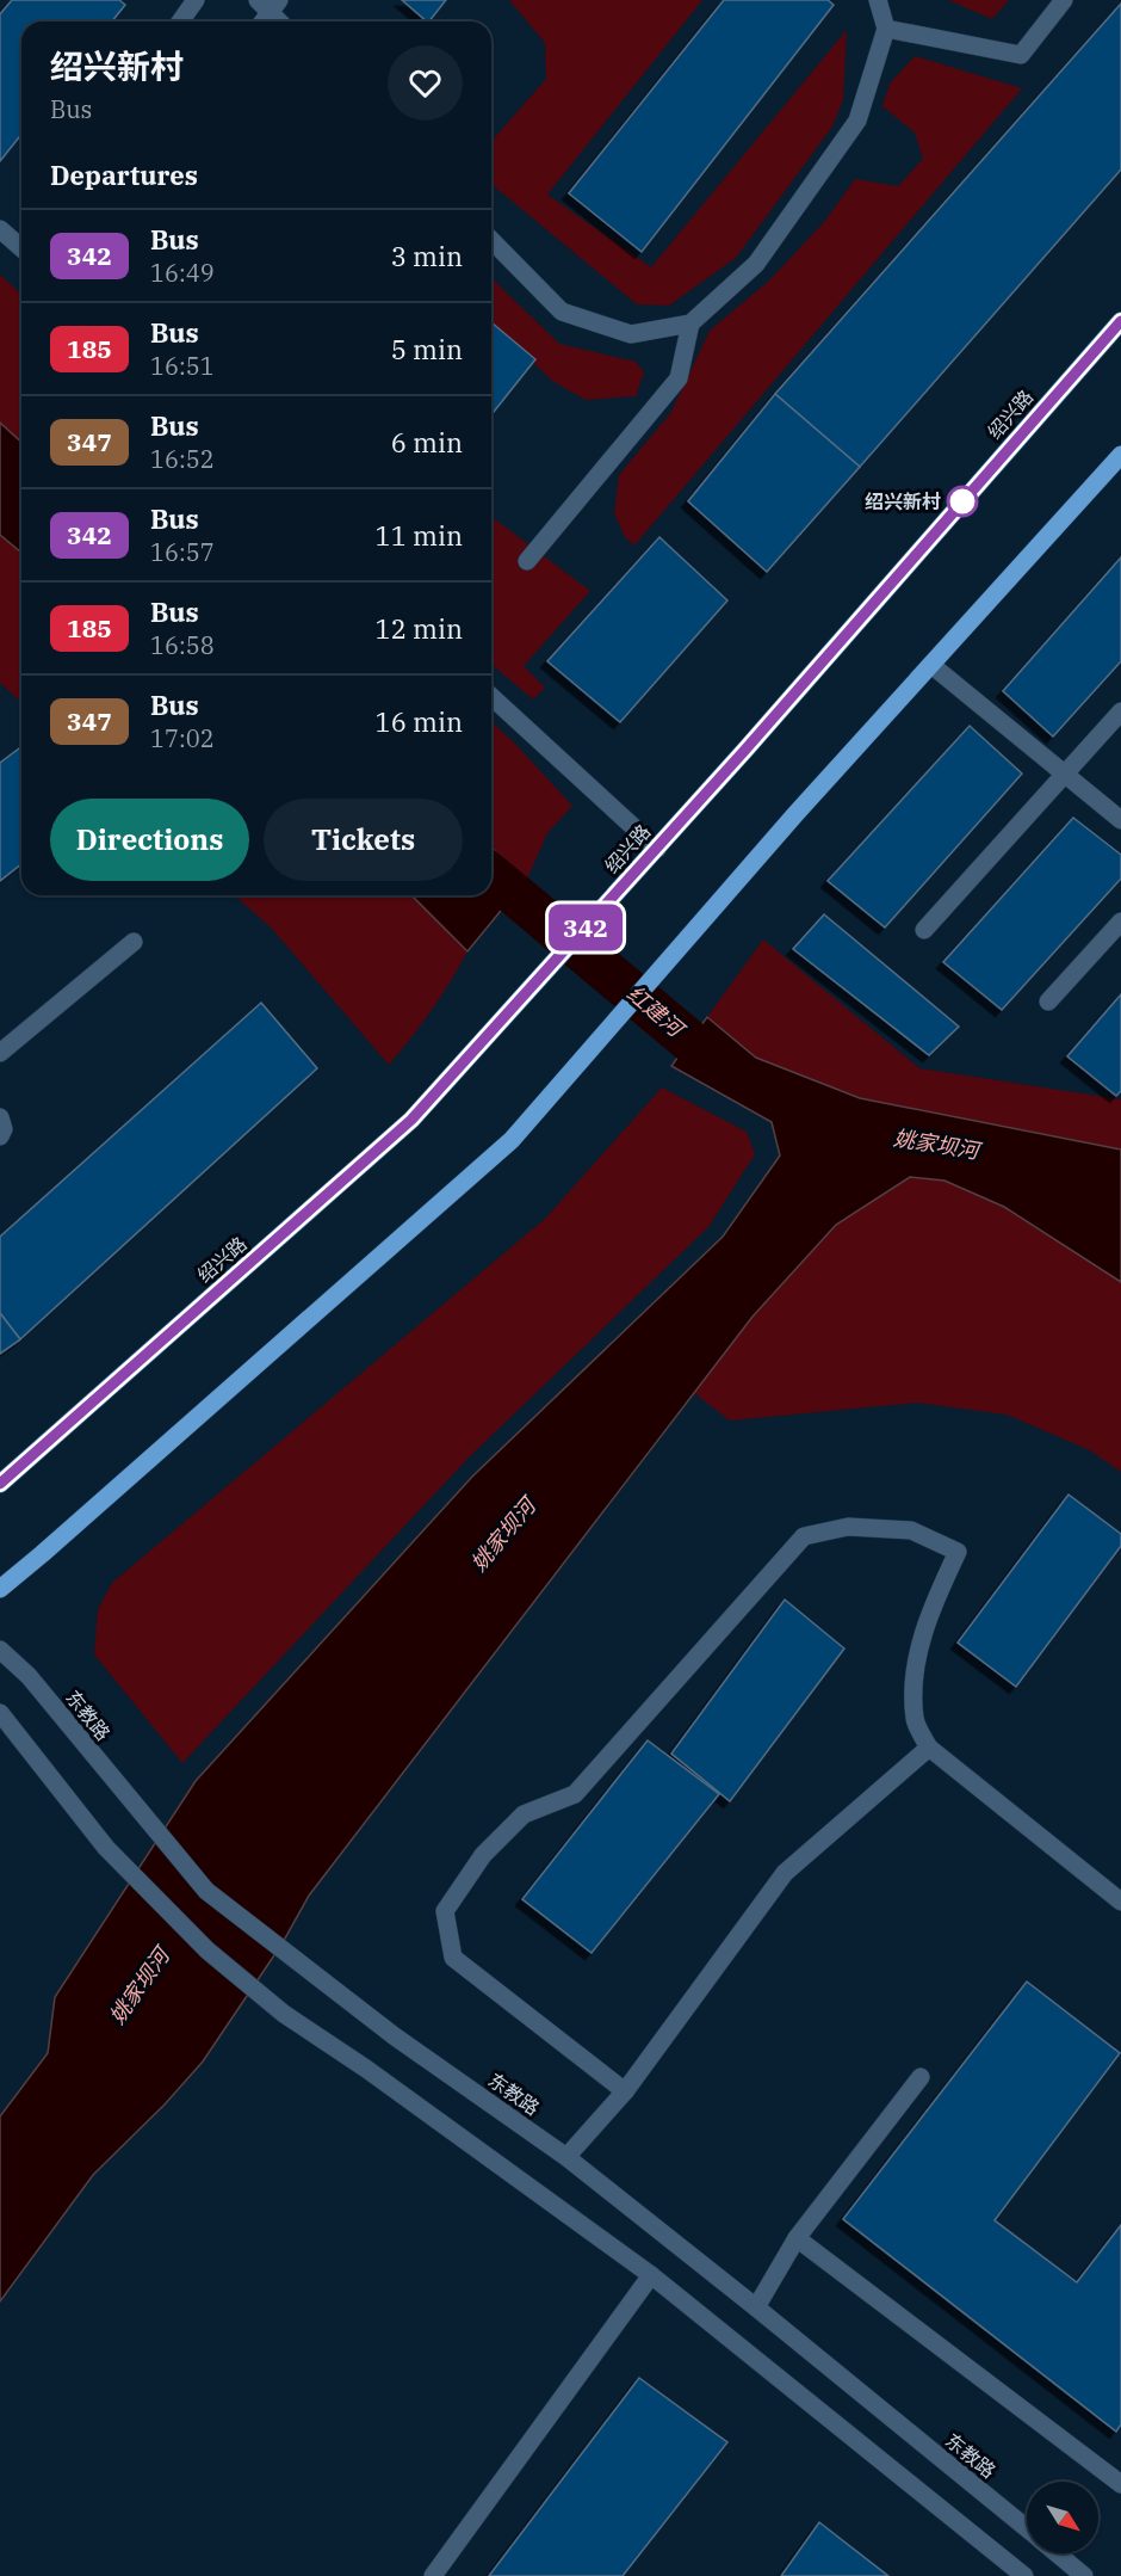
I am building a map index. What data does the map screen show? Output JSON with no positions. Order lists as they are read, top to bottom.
{
  "streets": {
    "main road": ["绍兴路"],
    "street": ["东教路"]
  },
  "water": ["红建河", "姚家坝河"],
  "places": ["绍兴新村"],
  "lines": ["bus line 342"],
  "north": "bottom right",
  "page": {
    "on_map": "342",
    "heading": [
      ["绍兴新村", "Bus"],
      "Departures"
    ],
    "list": [
      {
        "mark": "342",
        "name": "Bus",
        "note": "16:49",
        "value": "3 min"
      },
      {
        "mark": "185",
        "name": "Bus",
        "note": "16:51",
        "value": "5 min"
      },
      {
        "mark": "347",
        "name": "Bus",
        "note": "16:52",
        "value": "6 min"
      },
      {
        "mark": "342",
        "name": "Bus",
        "note": "16:57",
        "value": "11 min"
      },
      {
        "mark": "185",
        "name": "Bus",
        "note": "16:58",
        "value": "12 min"
      },
      {
        "mark": "347",
        "name": "Bus",
        "note": "17:02",
        "value": "16 min"
      }
    ],
    "buttons": ["Directions", "Tickets"]
  }
}
